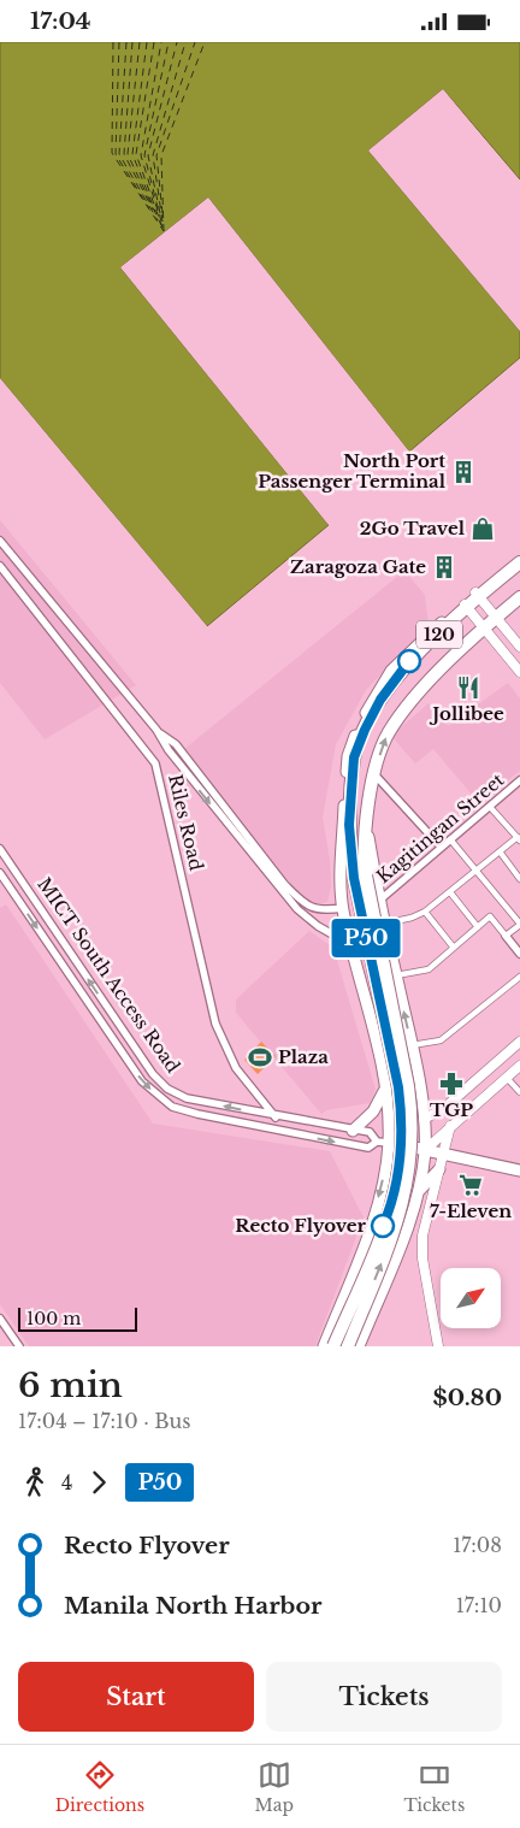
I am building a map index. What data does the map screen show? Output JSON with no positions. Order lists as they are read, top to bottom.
{
  "streets": {
    "highway": ["120"],
    "main road": ["MICT South Access Road"],
    "street": ["Riles Road", "Kagitingan Street"]
  },
  "crossings": [
    ["120", "Kagitingan Street"],
    ["120", "MICT South Access Road"],
    ["Riles Road", "MICT South Access Road"]
  ],
  "places": {
    "building": ["North Port Passenger Terminal", "Zaragoza Gate"],
    "shop": ["2Go Travel"],
    "restaurant": ["Jollibee"],
    "sports": ["Plaza"],
    "pharmacy": ["TGP"],
    "supermarket": ["7-Eleven"],
    "other": ["Recto Flyover"]
  },
  "lines": ["bus line P50"],
  "scale_bar": "100 m",
  "north": "top right",
  "page": {
    "status": "17:04",
    "on_map": "P50",
    "scale": "100 m",
    "heading": ["6 min", "17:04 – 17:10 · Bus", "$0.80"],
    "legs": ["4", "P50"],
    "list": [
      {
        "name": "Recto Flyover",
        "value": "17:08"
      },
      {
        "name": "Manila North Harbor",
        "value": "17:10"
      }
    ],
    "buttons": ["Start", "Tickets"],
    "tabs": ["Directions", "Map", "Tickets"]
  }
}
